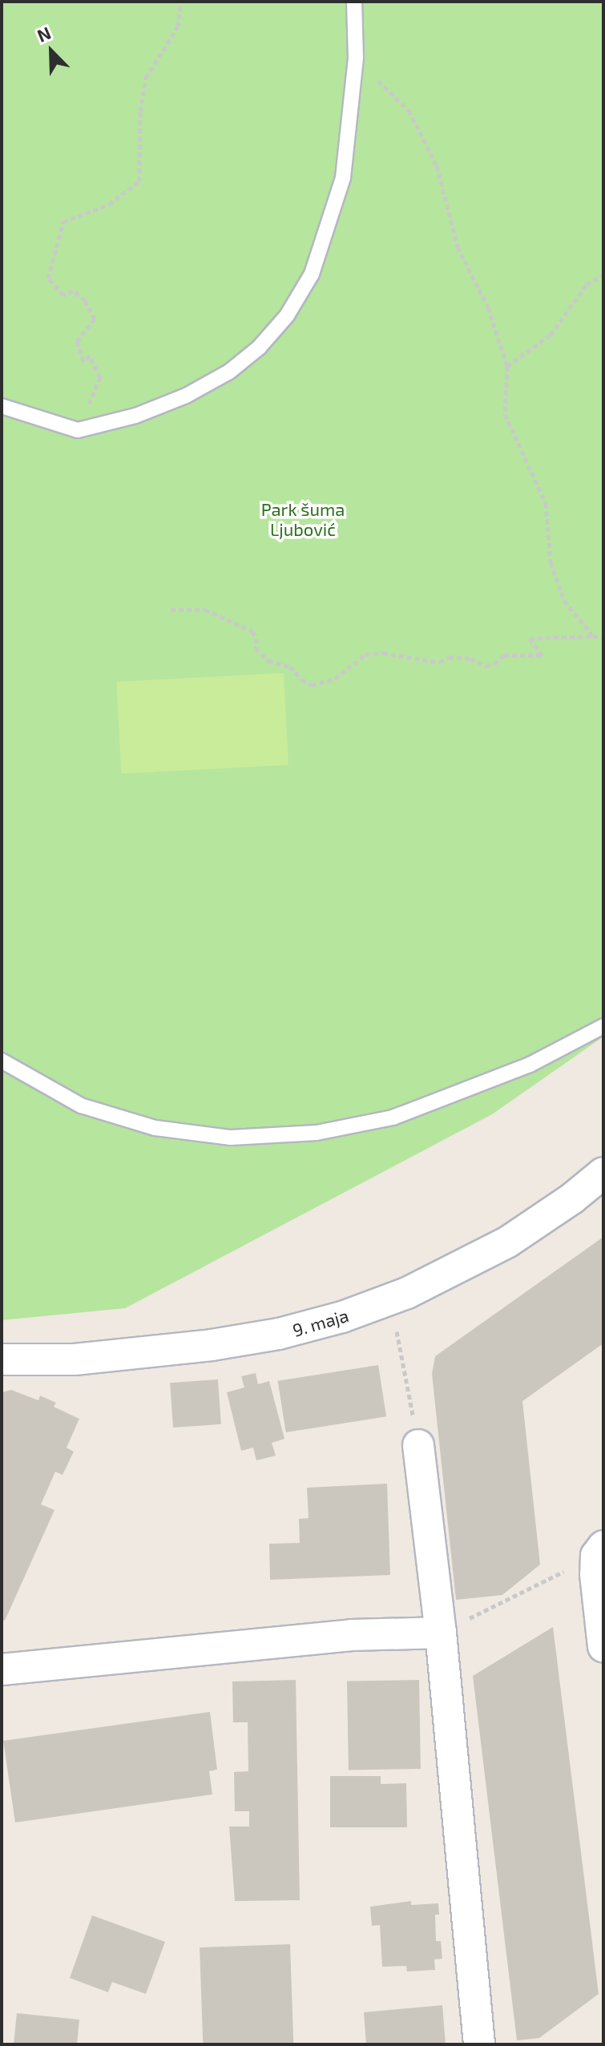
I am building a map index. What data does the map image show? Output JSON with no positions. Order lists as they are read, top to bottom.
{
  "streets": {
    "street": ["9. maja"]
  },
  "parks": ["Park šuma Ljubović"],
  "north": "top left"
}
